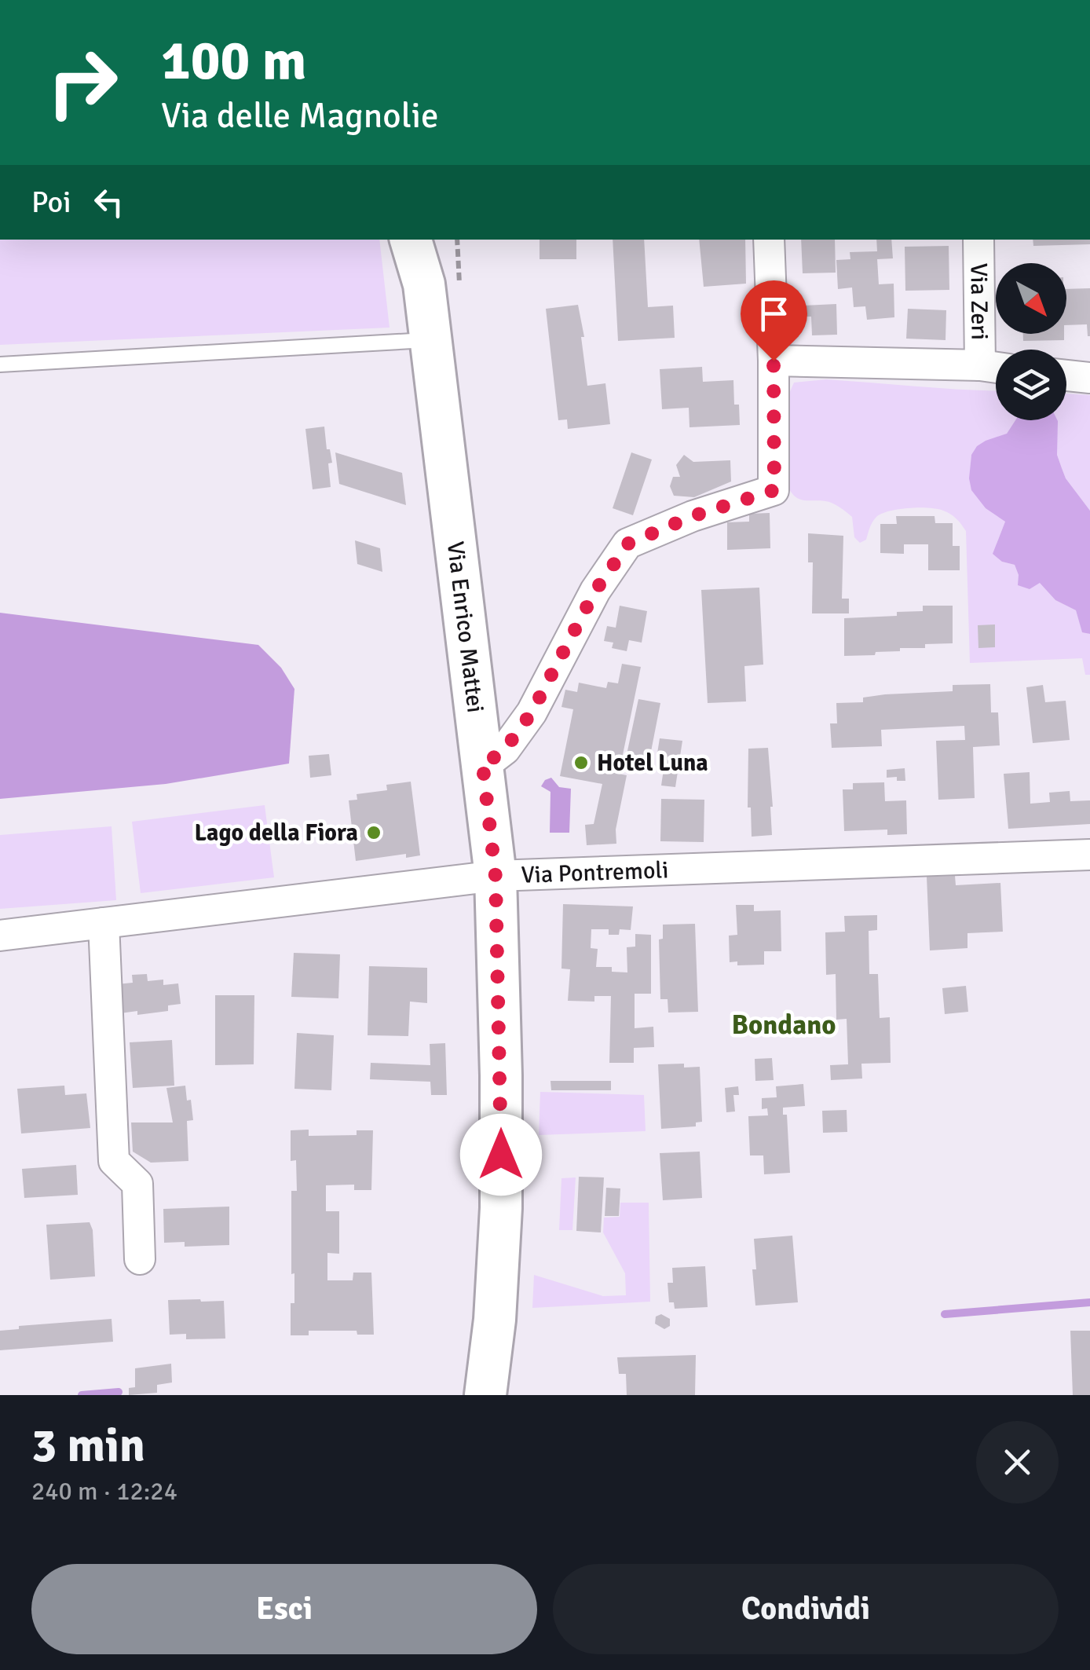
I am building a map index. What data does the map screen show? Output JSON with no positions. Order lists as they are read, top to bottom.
{
  "streets": {
    "main road": ["Via Enrico Mattei"],
    "street": ["Via Zeri", "Via Pontremoli"]
  },
  "crossings": [
    ["Via Enrico Mattei", "Via Pontremoli"]
  ],
  "districts": ["Bondano"],
  "places": ["Hotel Luna", "Lago della Fiora"],
  "north": "bottom right",
  "page": {
    "turn": ["100 m", "Via delle Magnolie"],
    "then": "Poi",
    "heading": ["3 min", "240 m · 12:24"],
    "buttons": ["Esci", "Condividi"]
  }
}
